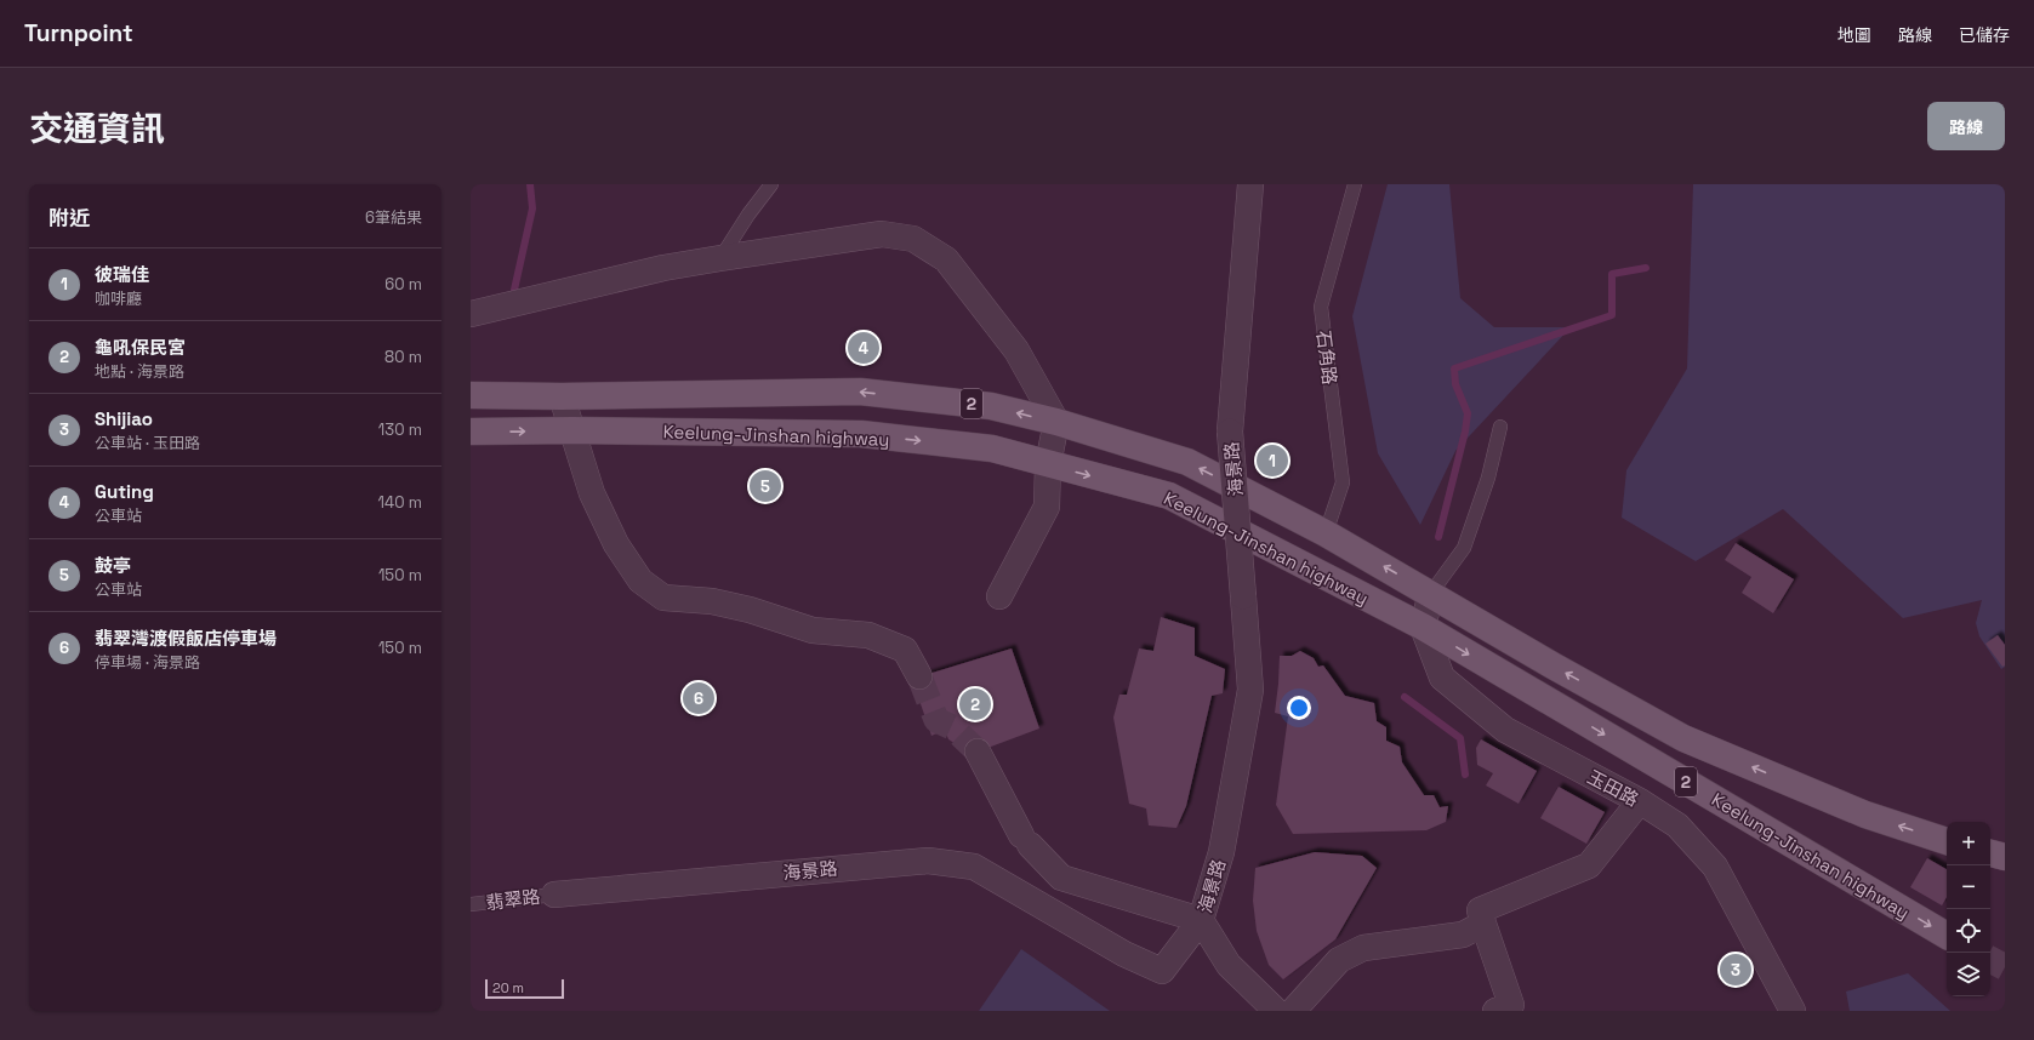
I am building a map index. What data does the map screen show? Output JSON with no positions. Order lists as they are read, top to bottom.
{
  "streets": {
    "main road": ["2", "Keelung-Jinshan highway"],
    "street": ["海景路", "玉田路"],
    "lane": ["石角路", "翡翠路"]
  },
  "crossings": [
    ["石角路", "Keelung-Jinshan highway"],
    ["Keelung-Jinshan highway", "玉田路"],
    ["海景路", "翡翠路"]
  ],
  "scale_bar": "20 m",
  "page": {
    "header": "Turnpoint",
    "nav": ["地圖", "路線", "已儲存"],
    "title": "交通資訊",
    "buttons": "路線",
    "heading": ["附近", "6筆結果"],
    "list": [
      {
        "mark": "1",
        "name": "彼瑞佳",
        "note": "咖啡廳",
        "value": "60 m"
      },
      {
        "mark": "2",
        "name": "龜吼保民宮",
        "note": "地點 · 海景路",
        "value": "80 m"
      },
      {
        "mark": "3",
        "name": "Shijiao",
        "note": "公車站 · 玉田路",
        "value": "130 m"
      },
      {
        "mark": "4",
        "name": "Guting",
        "note": "公車站",
        "value": "140 m"
      },
      {
        "mark": "5",
        "name": "鼓亭",
        "note": "公車站",
        "value": "150 m"
      },
      {
        "mark": "6",
        "name": "翡翠灣渡假飯店停車場",
        "note": "停車場 · 海景路",
        "value": "150 m"
      }
    ],
    "pins": [
      "4",
      "1",
      "5",
      "6",
      "2",
      "3"
    ],
    "map_buttons": ["+", "−"],
    "scale": "20 m"
  }
}
